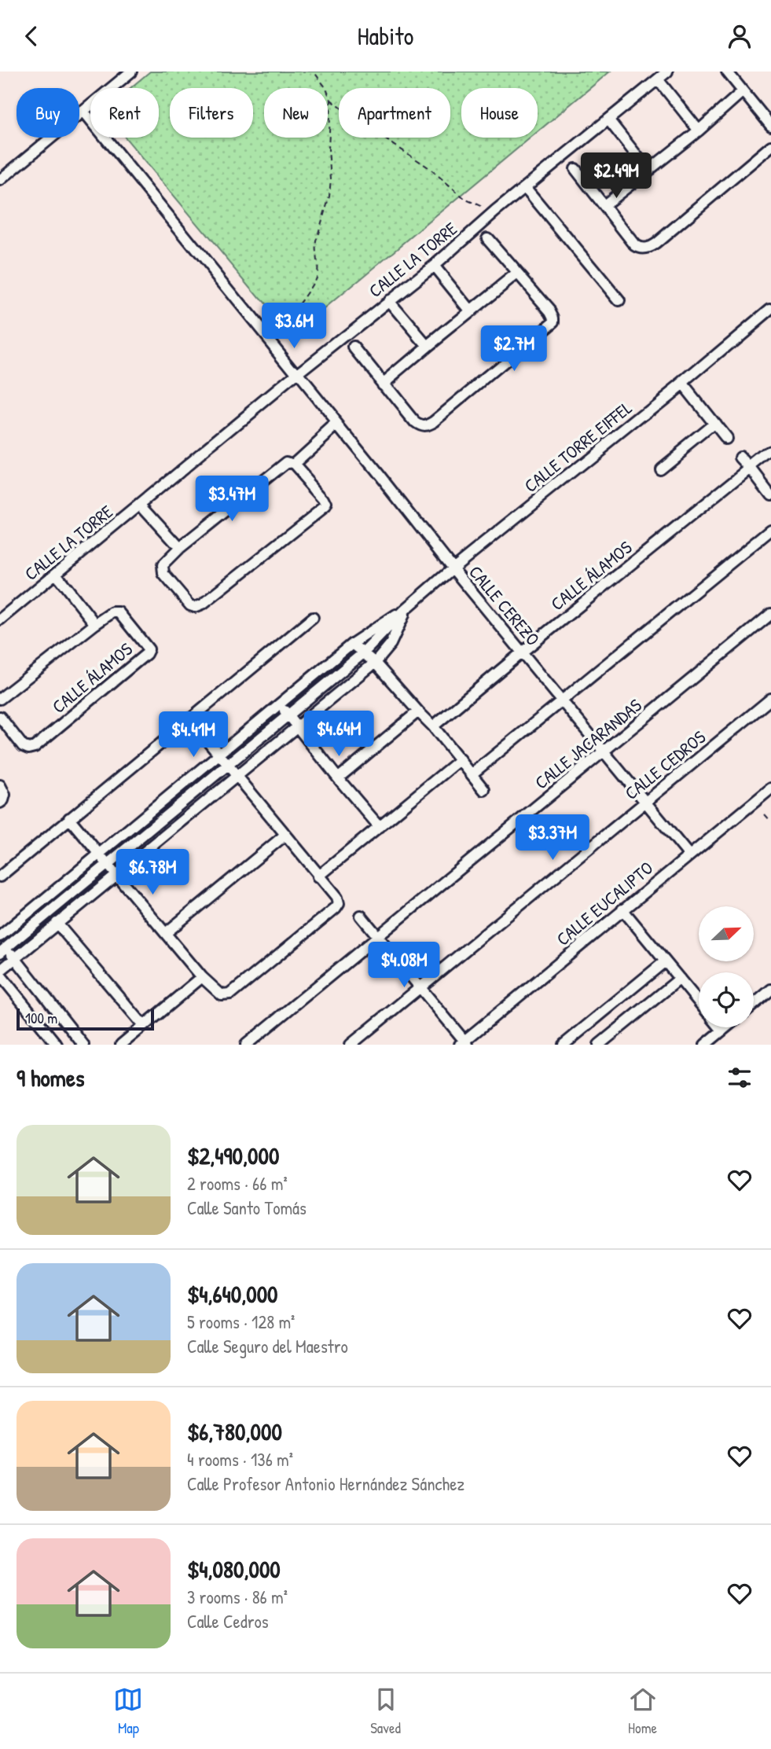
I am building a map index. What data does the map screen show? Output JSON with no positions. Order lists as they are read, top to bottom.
{
  "streets": {
    "street": [
      "CALLE LA TORRE",
      "CALLE TORRE EIFFEL",
      "CALLE ÁLAMOS",
      "CALLE CEREZO",
      "CALLE JACARANDAS",
      "CALLE CEDROS",
      "CALLE EUCALIPTO"
    ]
  },
  "crossings": [
    ["CALLE LA TORRE", "CALLE CEREZO"],
    ["CALLE TORRE EIFFEL", "CALLE CEREZO"],
    ["CALLE ÁLAMOS", "CALLE CEREZO"],
    ["CALLE CEREZO", "CALLE JACARANDAS"],
    ["CALLE CEREZO", "CALLE CEDROS"],
    ["CALLE CEREZO", "CALLE EUCALIPTO"]
  ],
  "scale_bar": "100 m",
  "north": "top right",
  "page": {
    "header": "Habito",
    "chip": [
      "Buy",
      "Rent",
      "Filters",
      "New",
      "Apartment",
      "House"
    ],
    "price": [
      "$2.49M",
      "$3.6M",
      "$2.7M",
      "$3.47M",
      "$4.64M",
      "$4.41M",
      "$3.37M",
      "$6.78M",
      "$4.08M"
    ],
    "scale": "100 m",
    "heading": "9 homes",
    "list": [
      {
        "name": "$2,490,000",
        "note": "2 rooms · 66 m² · Calle Santo Tomás"
      },
      {
        "name": "$4,640,000",
        "note": "5 rooms · 128 m² · Calle Seguro del Maestro"
      },
      {
        "name": "$6,780,000",
        "note": "4 rooms · 136 m² · Calle Profesor Antonio Hernández Sánchez"
      },
      {
        "name": "$4,080,000",
        "note": "3 rooms · 86 m² · Calle Cedros"
      }
    ],
    "tabs": ["Map", "Saved", "Home"]
  }
}
